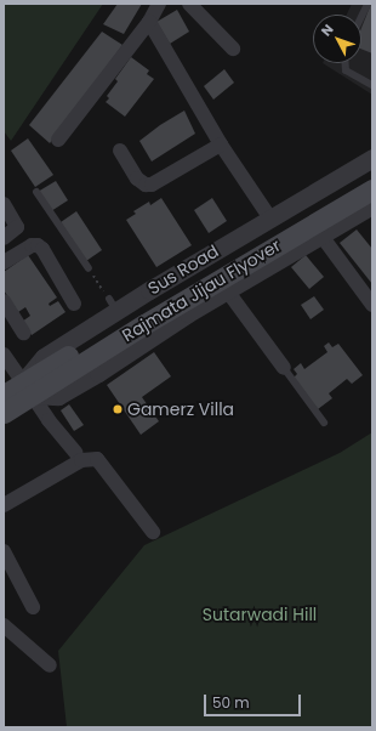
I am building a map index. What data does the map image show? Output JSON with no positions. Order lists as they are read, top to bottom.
{
  "streets": {
    "main road": ["Sus Road", "Rajmata Jijau Flyover"]
  },
  "crossings": [
    ["Sus Road", "Rajmata Jijau Flyover"]
  ],
  "parks": ["Sutarwadi Hill"],
  "places": ["Gamerz Villa"],
  "scale_bar": "50 m",
  "north": "top left"
}
